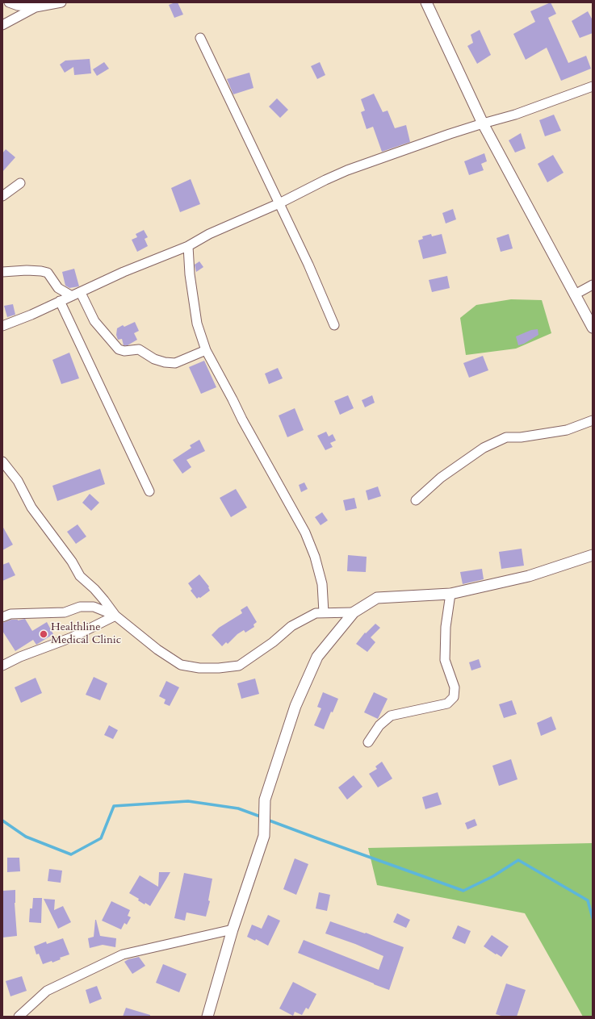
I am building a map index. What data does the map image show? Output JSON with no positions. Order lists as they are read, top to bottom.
{
  "places": ["Healthline Medical Clinic"]
}
